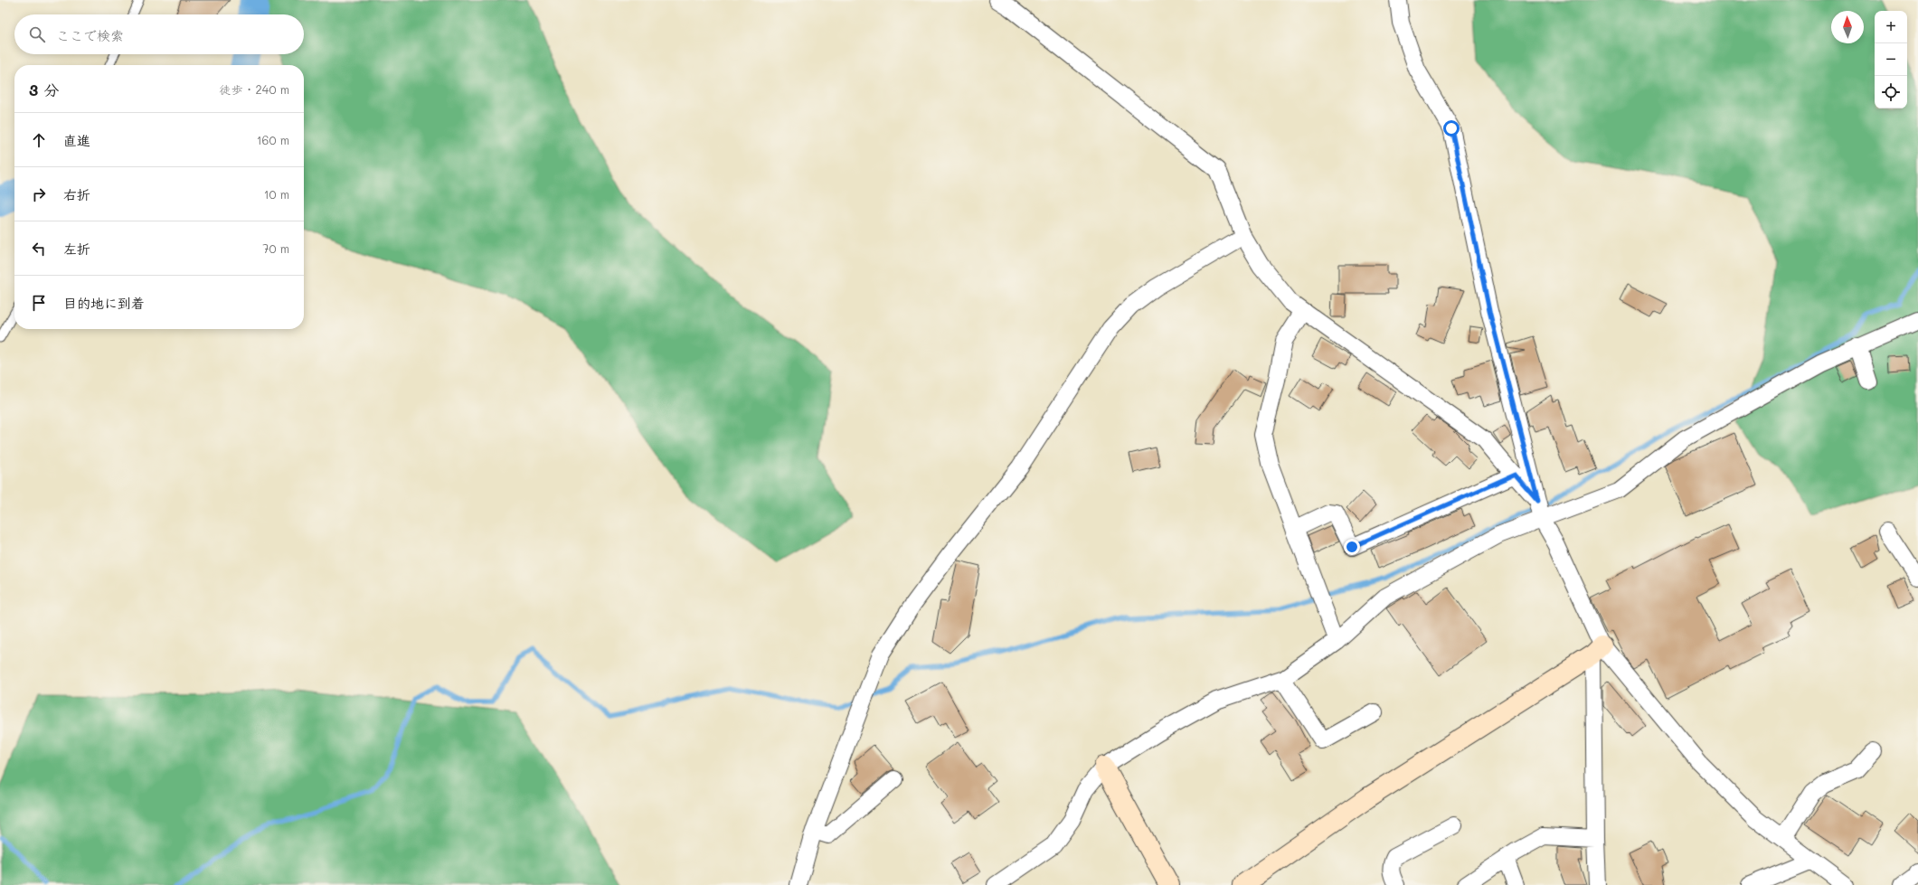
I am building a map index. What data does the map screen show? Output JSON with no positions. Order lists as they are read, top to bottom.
{
  "north": "top",
  "page": {
    "map_buttons": ["+", "−"],
    "search": "ここで検索",
    "heading": ["3 分", "徒歩 · 240 m"],
    "list": [
      ["直進", "160 m"],
      ["右折", "10 m"],
      ["左折", "70 m"],
      "目的地に到着"
    ]
  }
}
